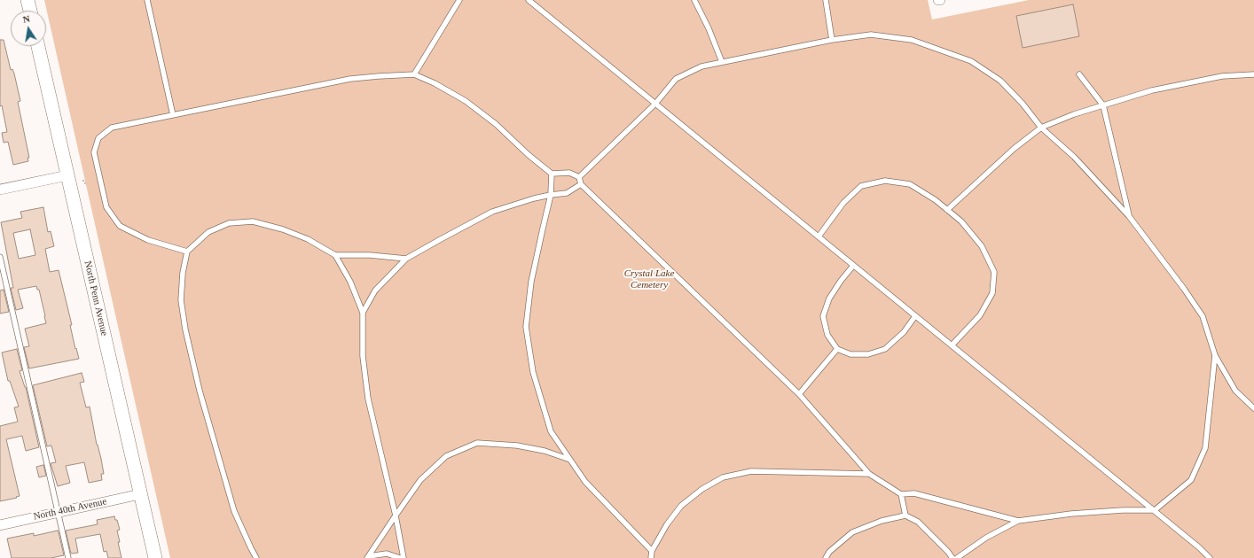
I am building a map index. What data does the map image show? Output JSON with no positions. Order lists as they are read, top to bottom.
{
  "streets": {
    "main road": ["North Penn Avenue"],
    "street": ["North 40th Avenue"]
  },
  "crossings": [
    ["North Penn Avenue", "North 40th Avenue"]
  ],
  "parks": ["Crystal Lake Cemetery"],
  "north": "top"
}
